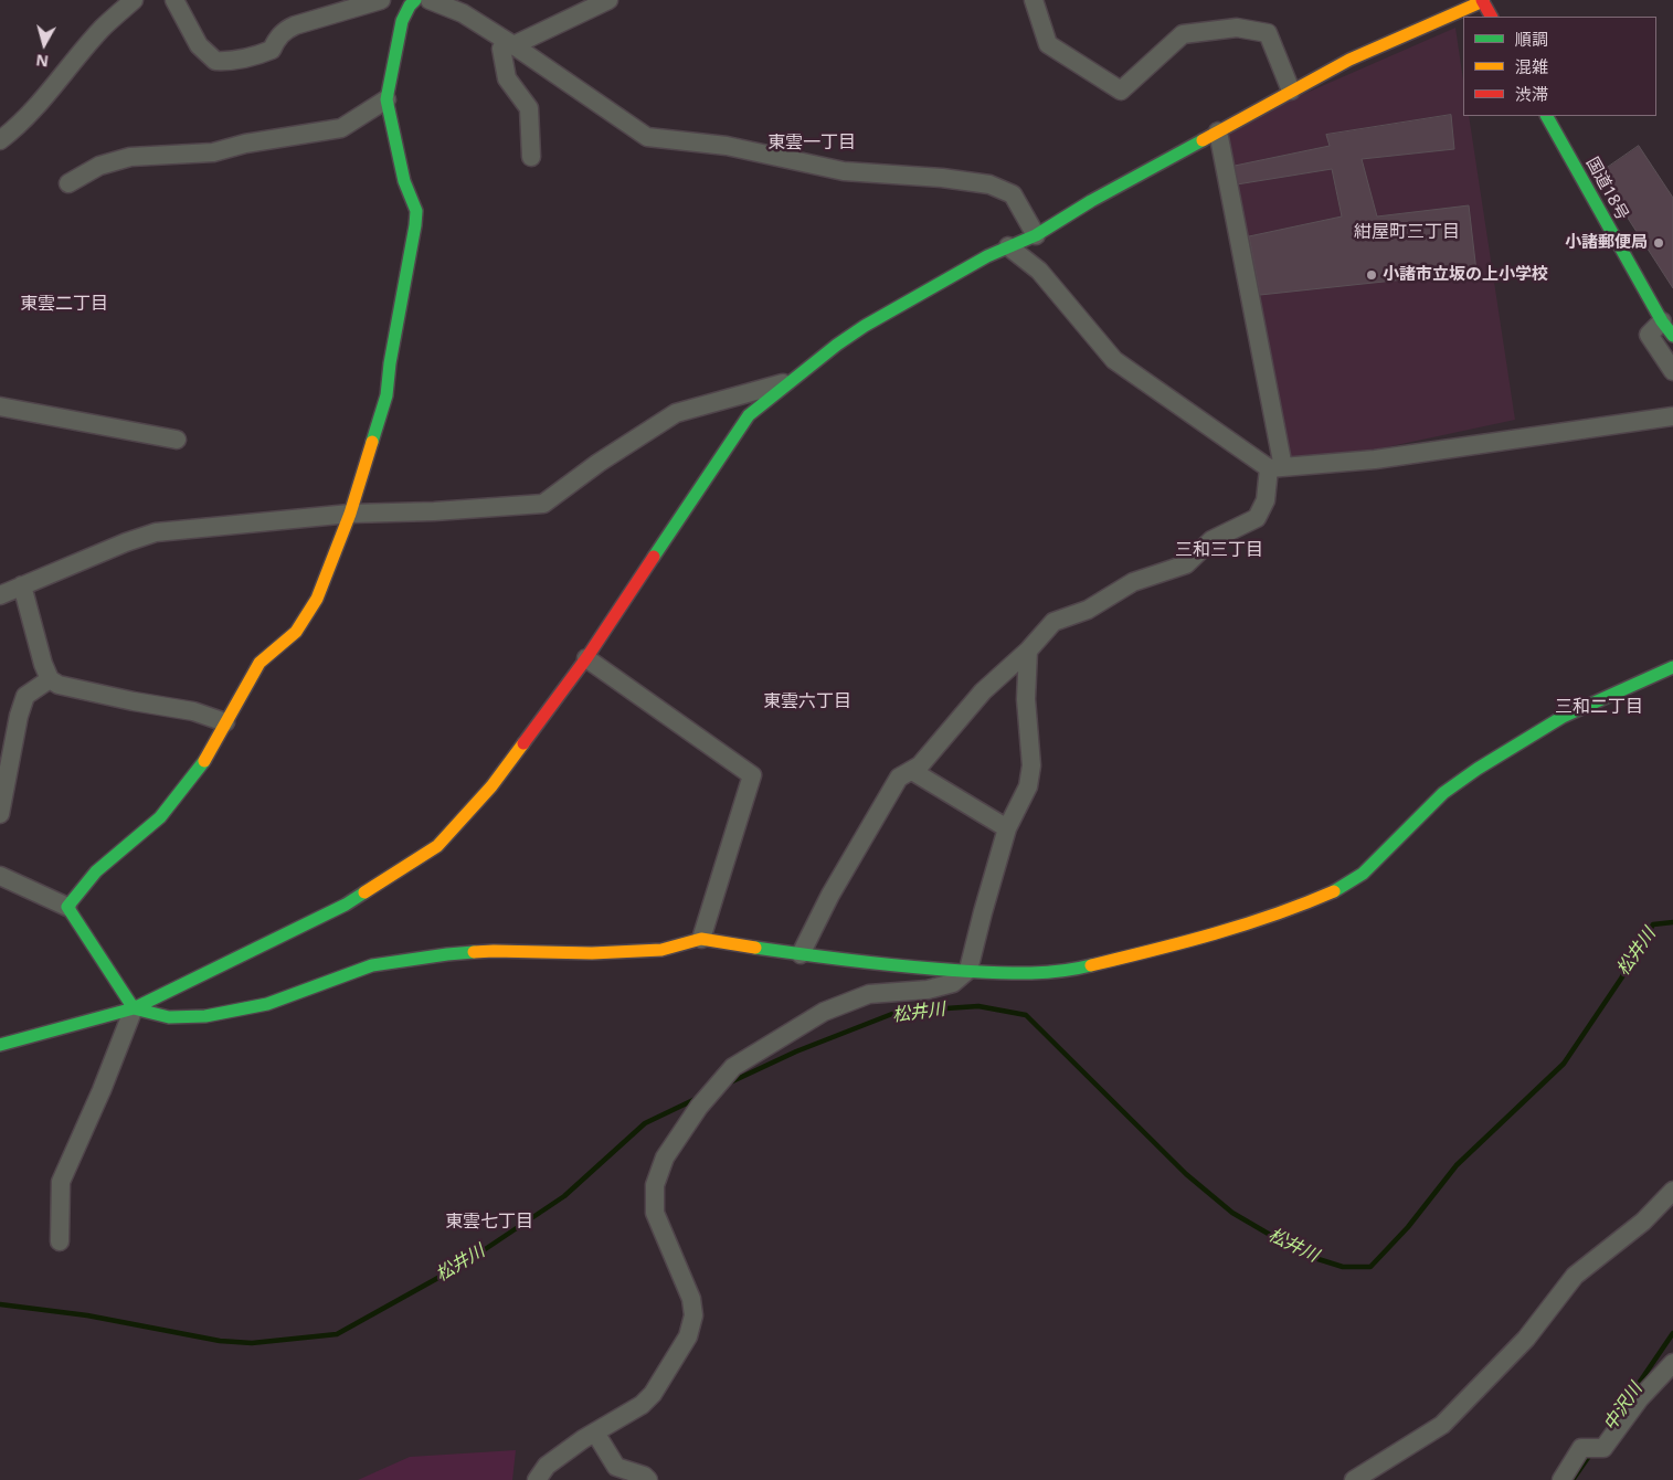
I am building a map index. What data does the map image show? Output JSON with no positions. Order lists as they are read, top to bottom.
{
  "streets": {
    "main road": ["国道18号"]
  },
  "districts": [
    "東雲一丁目",
    "紺屋町三丁目",
    "東雲二丁目",
    "三和三丁目",
    "東雲六丁目",
    "三和二丁目",
    "東雲七丁目"
  ],
  "water": ["松井川", "中沢川"],
  "places": ["小諸郵便局", "小諸市立坂の上小学校"],
  "legend": ["順調", "混雑", "渋滞"],
  "north": "bottom"
}
